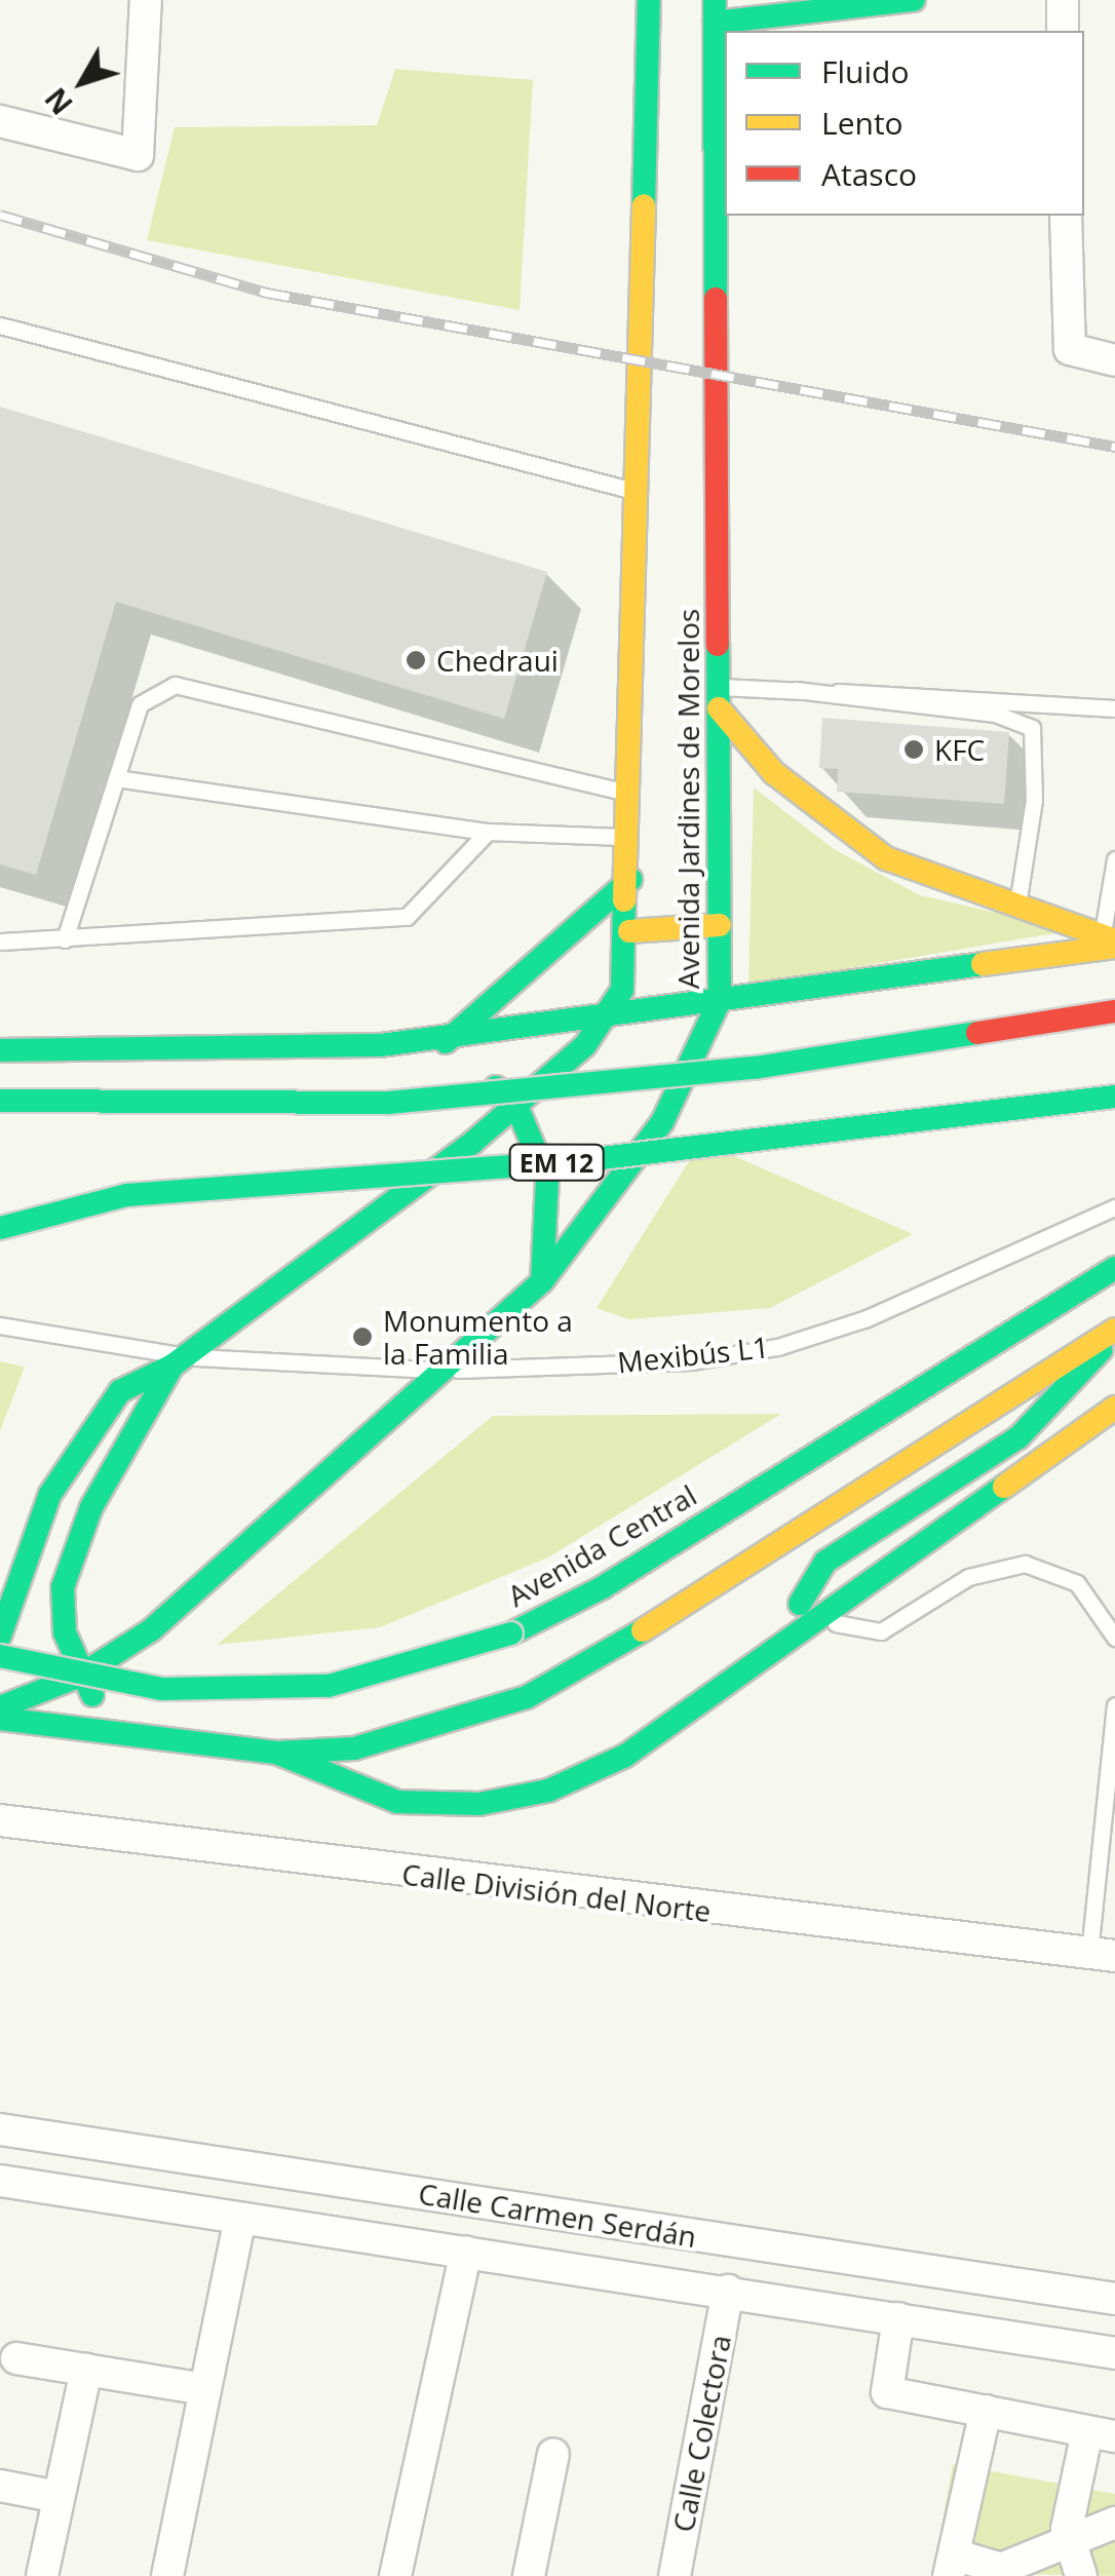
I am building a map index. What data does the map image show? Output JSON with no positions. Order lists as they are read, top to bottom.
{
  "streets": {
    "main road": ["Avenida Jardines de Morelos", "EM 12", "Avenida Central"],
    "street": ["Calle División del Norte", "Calle Carmen Serdán", "Calle Colectora"],
    "lane": ["Mexibús L1"]
  },
  "crossings": [
    ["Avenida Jardines de Morelos", "Mexibús L1"],
    ["Calle Carmen Serdán", "Calle Colectora"]
  ],
  "places": ["Chedraui", "KFC", "Monumento a la Familia"],
  "legend": ["Fluido", "Lento", "Atasco"],
  "north": "bottom left"
}
